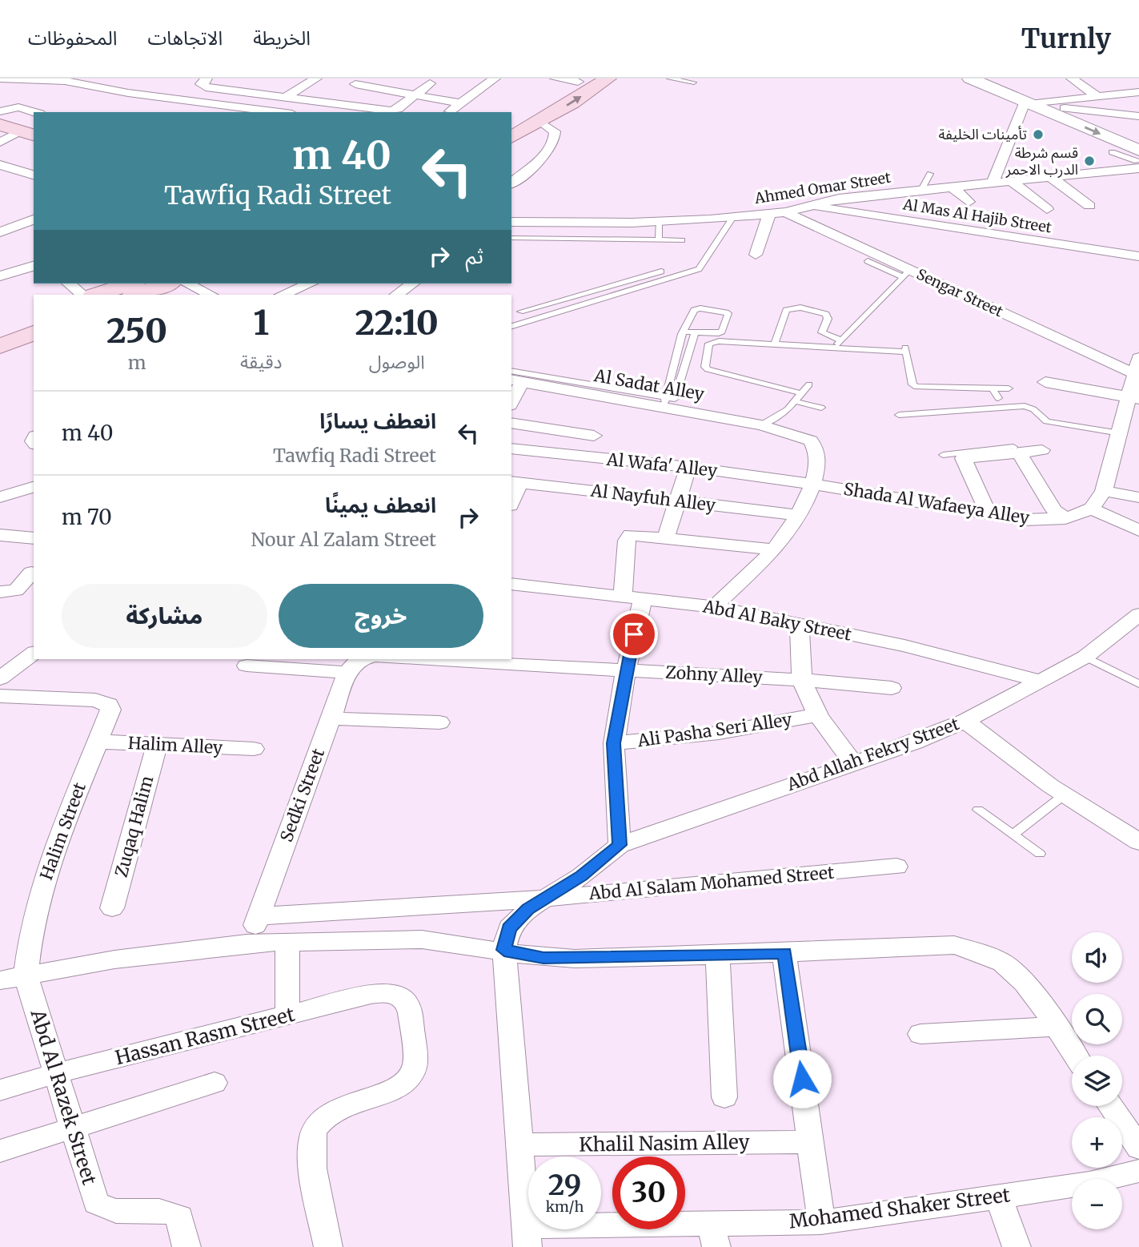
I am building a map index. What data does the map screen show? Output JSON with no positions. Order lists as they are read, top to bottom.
{
  "streets": {
    "street": [
      "Ahmed Omar Street",
      "Al Mas Al Hajib Street",
      "Sengar Street",
      "Al Sadat Alley",
      "Al Wafa' Alley",
      "Al Nayfuh Alley",
      "Shada Al Wafaeya Alley",
      "Abd Al Baky Street",
      "Zohny Alley",
      "Ali Pasha Seri Alley",
      "Halim Alley",
      "Abd Allah Fekry Street",
      "Sedki Street",
      "Zuqaq Halim",
      "Halim Street",
      "Abd Al Salam Mohamed Street",
      "Hassan Rasm Street",
      "Abd Al Razek Street",
      "Khalil Nasim Alley",
      "Mohamed Shaker Street"
    ]
  },
  "crossings": [
    ["Ahmed Omar Street", "Al Mas Al Hajib Street"],
    ["Ahmed Omar Street", "Sengar Street"],
    ["Al Sadat Alley", "Al Wafa' Alley"],
    ["Al Sadat Alley", "Shada Al Wafaeya Alley"],
    ["Al Wafa' Alley", "Shada Al Wafaeya Alley"],
    ["Abd Al Baky Street", "Abd Allah Fekry Street"],
    ["Halim Alley", "Zuqaq Halim"],
    ["Halim Alley", "Halim Street"],
    ["Abd Allah Fekry Street", "Abd Al Salam Mohamed Street"],
    ["Sedki Street", "Abd Al Salam Mohamed Street"],
    ["Halim Street", "Abd Al Razek Street"],
    ["Hassan Rasm Street", "Abd Al Razek Street"]
  ],
  "places": ["تأمينات الخليفة", "قسم شرطة الدرب الاحمر"],
  "page": {
    "header": "Turnly",
    "nav": ["الخريطة", "الاتجاهات", "المحفوظات"],
    "turn": ["40 m", "Tawfiq Radi Street"],
    "then": "ثم",
    "eta": [
      "22:10",
      "الوصول",
      "1",
      "دقيقة",
      "250",
      "m"
    ],
    "list": [
      {
        "name": "انعطف يسارًا",
        "note": "Tawfiq Radi Street",
        "value": "40 m"
      },
      {
        "name": "انعطف يمينًا",
        "note": "Nour Al Zalam Street",
        "value": "70 m"
      }
    ],
    "buttons": ["خروج", "مشاركة"],
    "map_buttons": ["+", "−"],
    "speed": "29 km/h",
    "limit": "30"
  }
}
